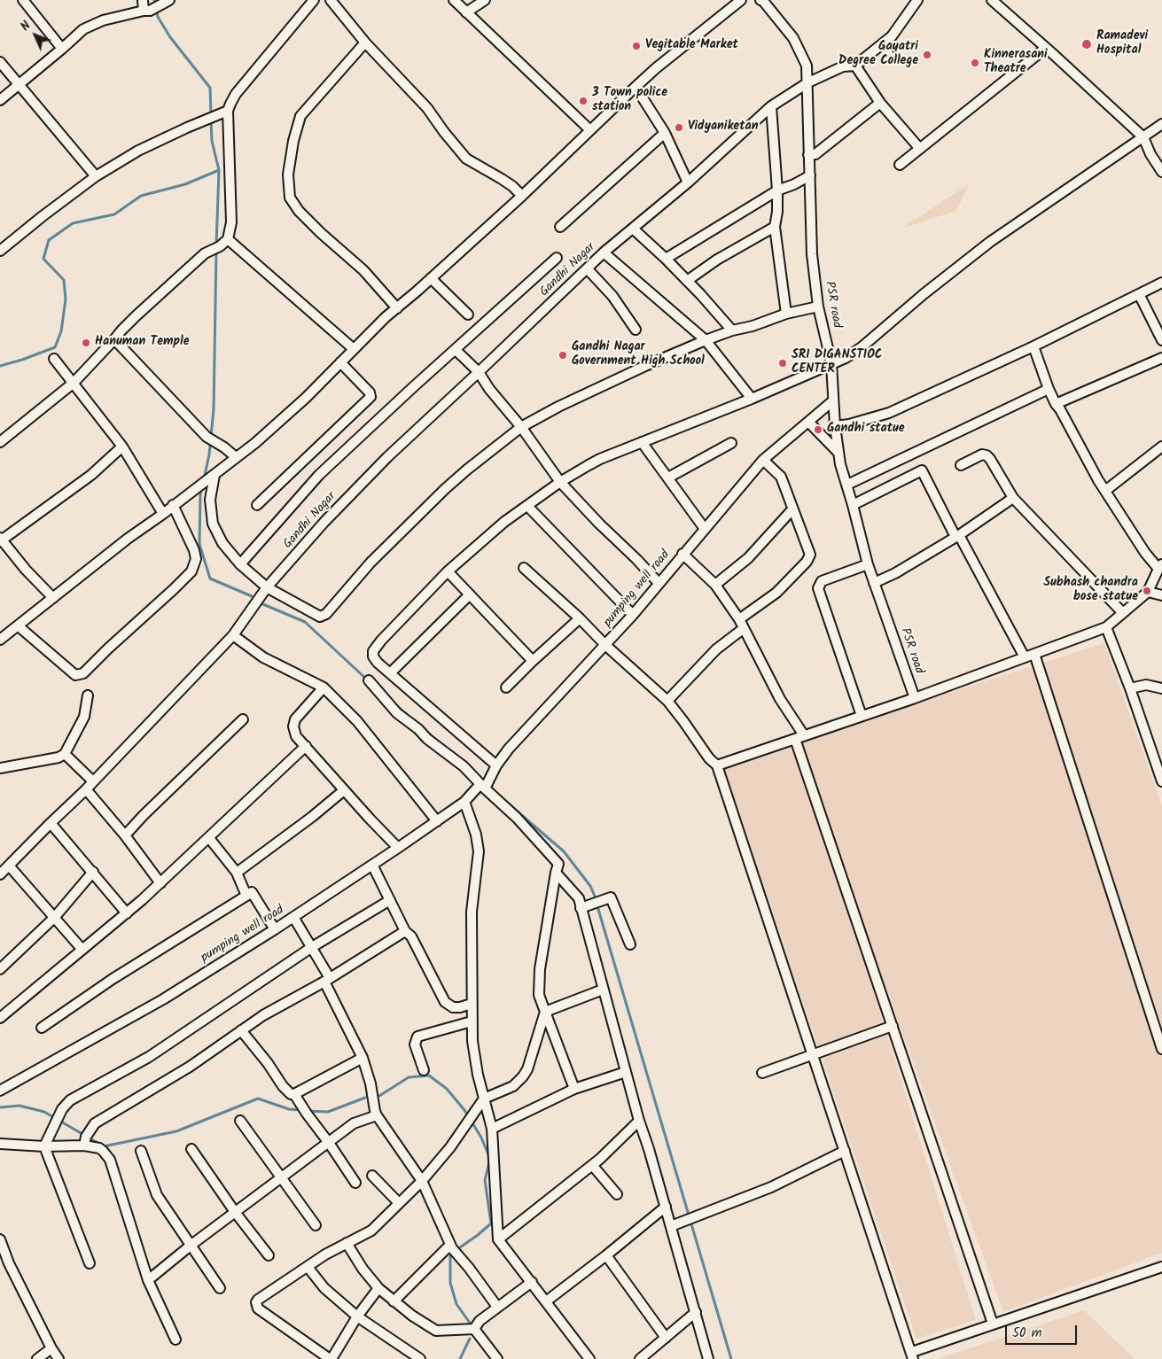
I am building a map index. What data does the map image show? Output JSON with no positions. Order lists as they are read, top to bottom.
{
  "streets": {
    "street": ["Gandhi Nagar", "PSR road", "pumping well road"]
  },
  "crossings": [
    ["Gandhi Nagar", "PSR road"],
    ["PSR road", "pumping well road"]
  ],
  "places": [
    "Ramadevi Hospital",
    "Vegitable Market",
    "Gayatri Degree College",
    "Kinnerasani Theatre",
    "3 Town police station",
    "Vidyaniketan",
    "Hanuman Temple",
    "Gandhi Nagar Government High School",
    "SRI DIGANSTIOC CENTER",
    "Gandhi statue",
    "Subhash chandra bose statue"
  ],
  "scale_bar": "50 m",
  "north": "top left"
}
